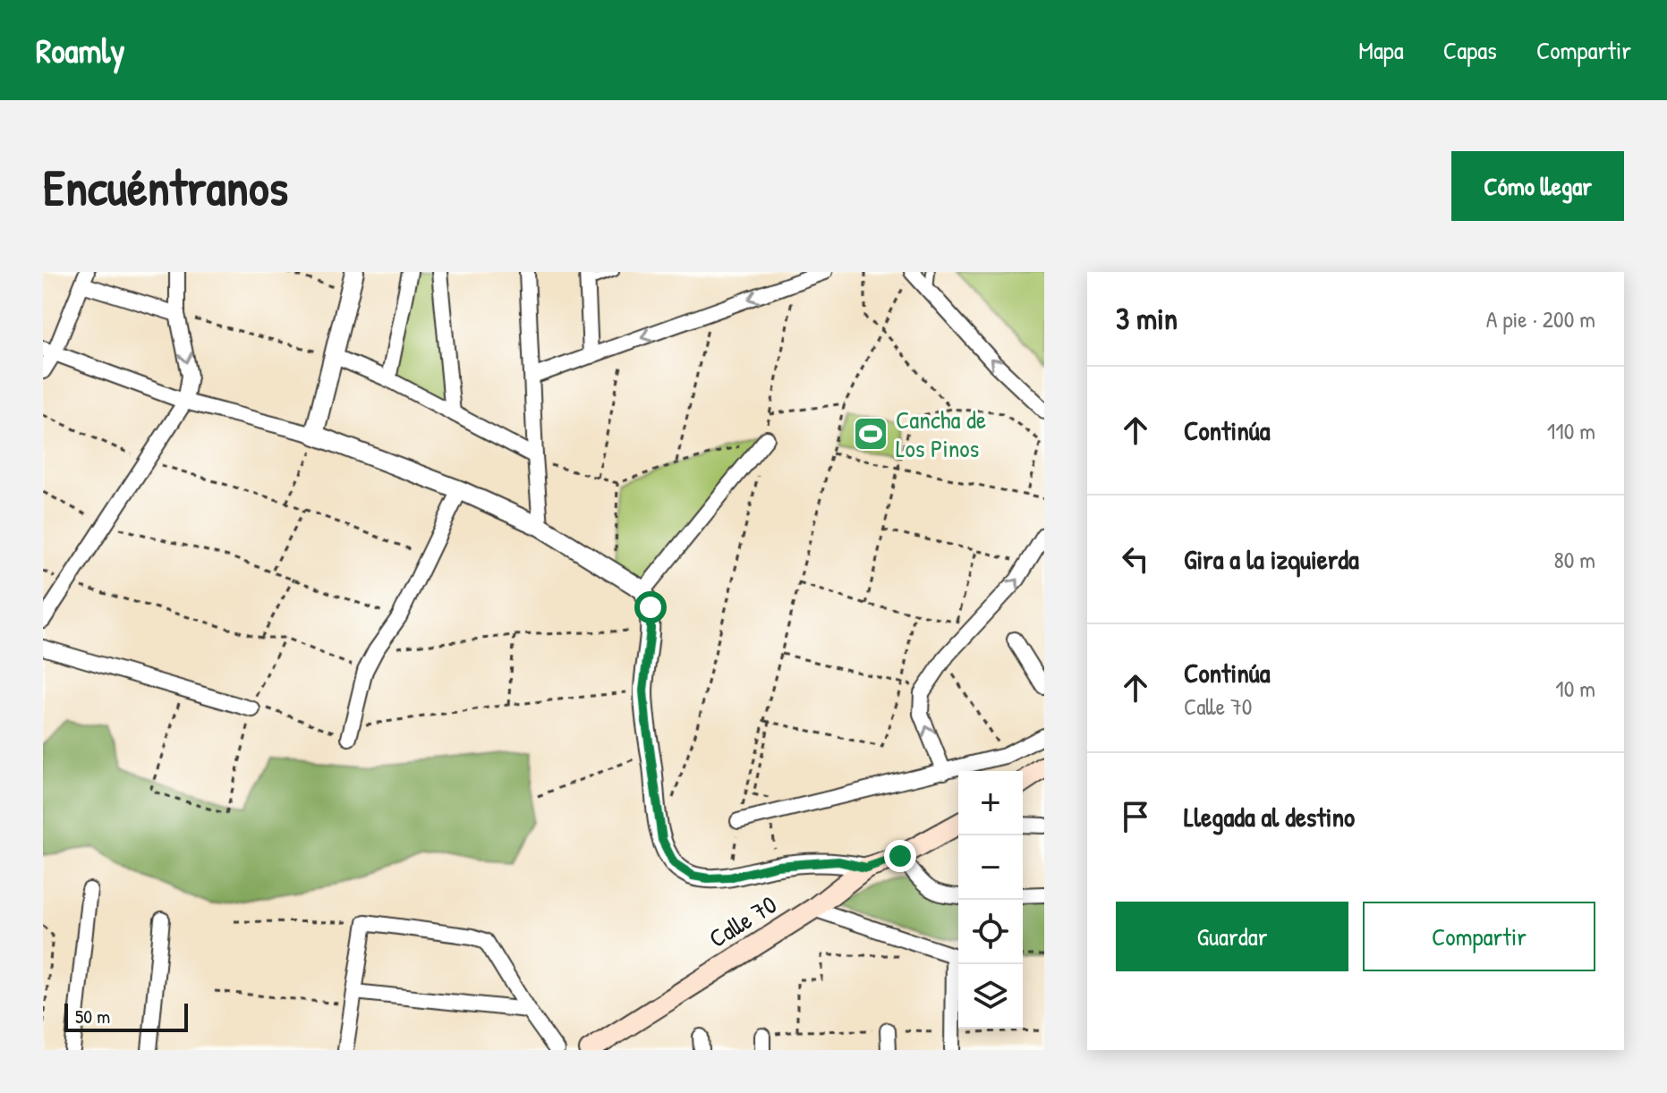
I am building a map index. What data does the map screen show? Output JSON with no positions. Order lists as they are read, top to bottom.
{
  "streets": {
    "main road": ["Calle 70"]
  },
  "places": {
    "sports": ["Cancha de Los Pinos"]
  },
  "scale_bar": "50 m",
  "page": {
    "header": "Roamly",
    "nav": ["Mapa", "Capas", "Compartir"],
    "buttons": [
      "Cómo llegar",
      ["Guardar", "Compartir"]
    ],
    "title": "Encuéntranos",
    "heading": ["3 min", "A pie · 200 m"],
    "list": [
      ["Continúa", "110 m"],
      ["Gira a la izquierda", "80 m"],
      ["Continúa", "Calle 70", "10 m"],
      "Llegada al destino"
    ],
    "map_buttons": ["+", "−"],
    "scale": "50 m"
  }
}
